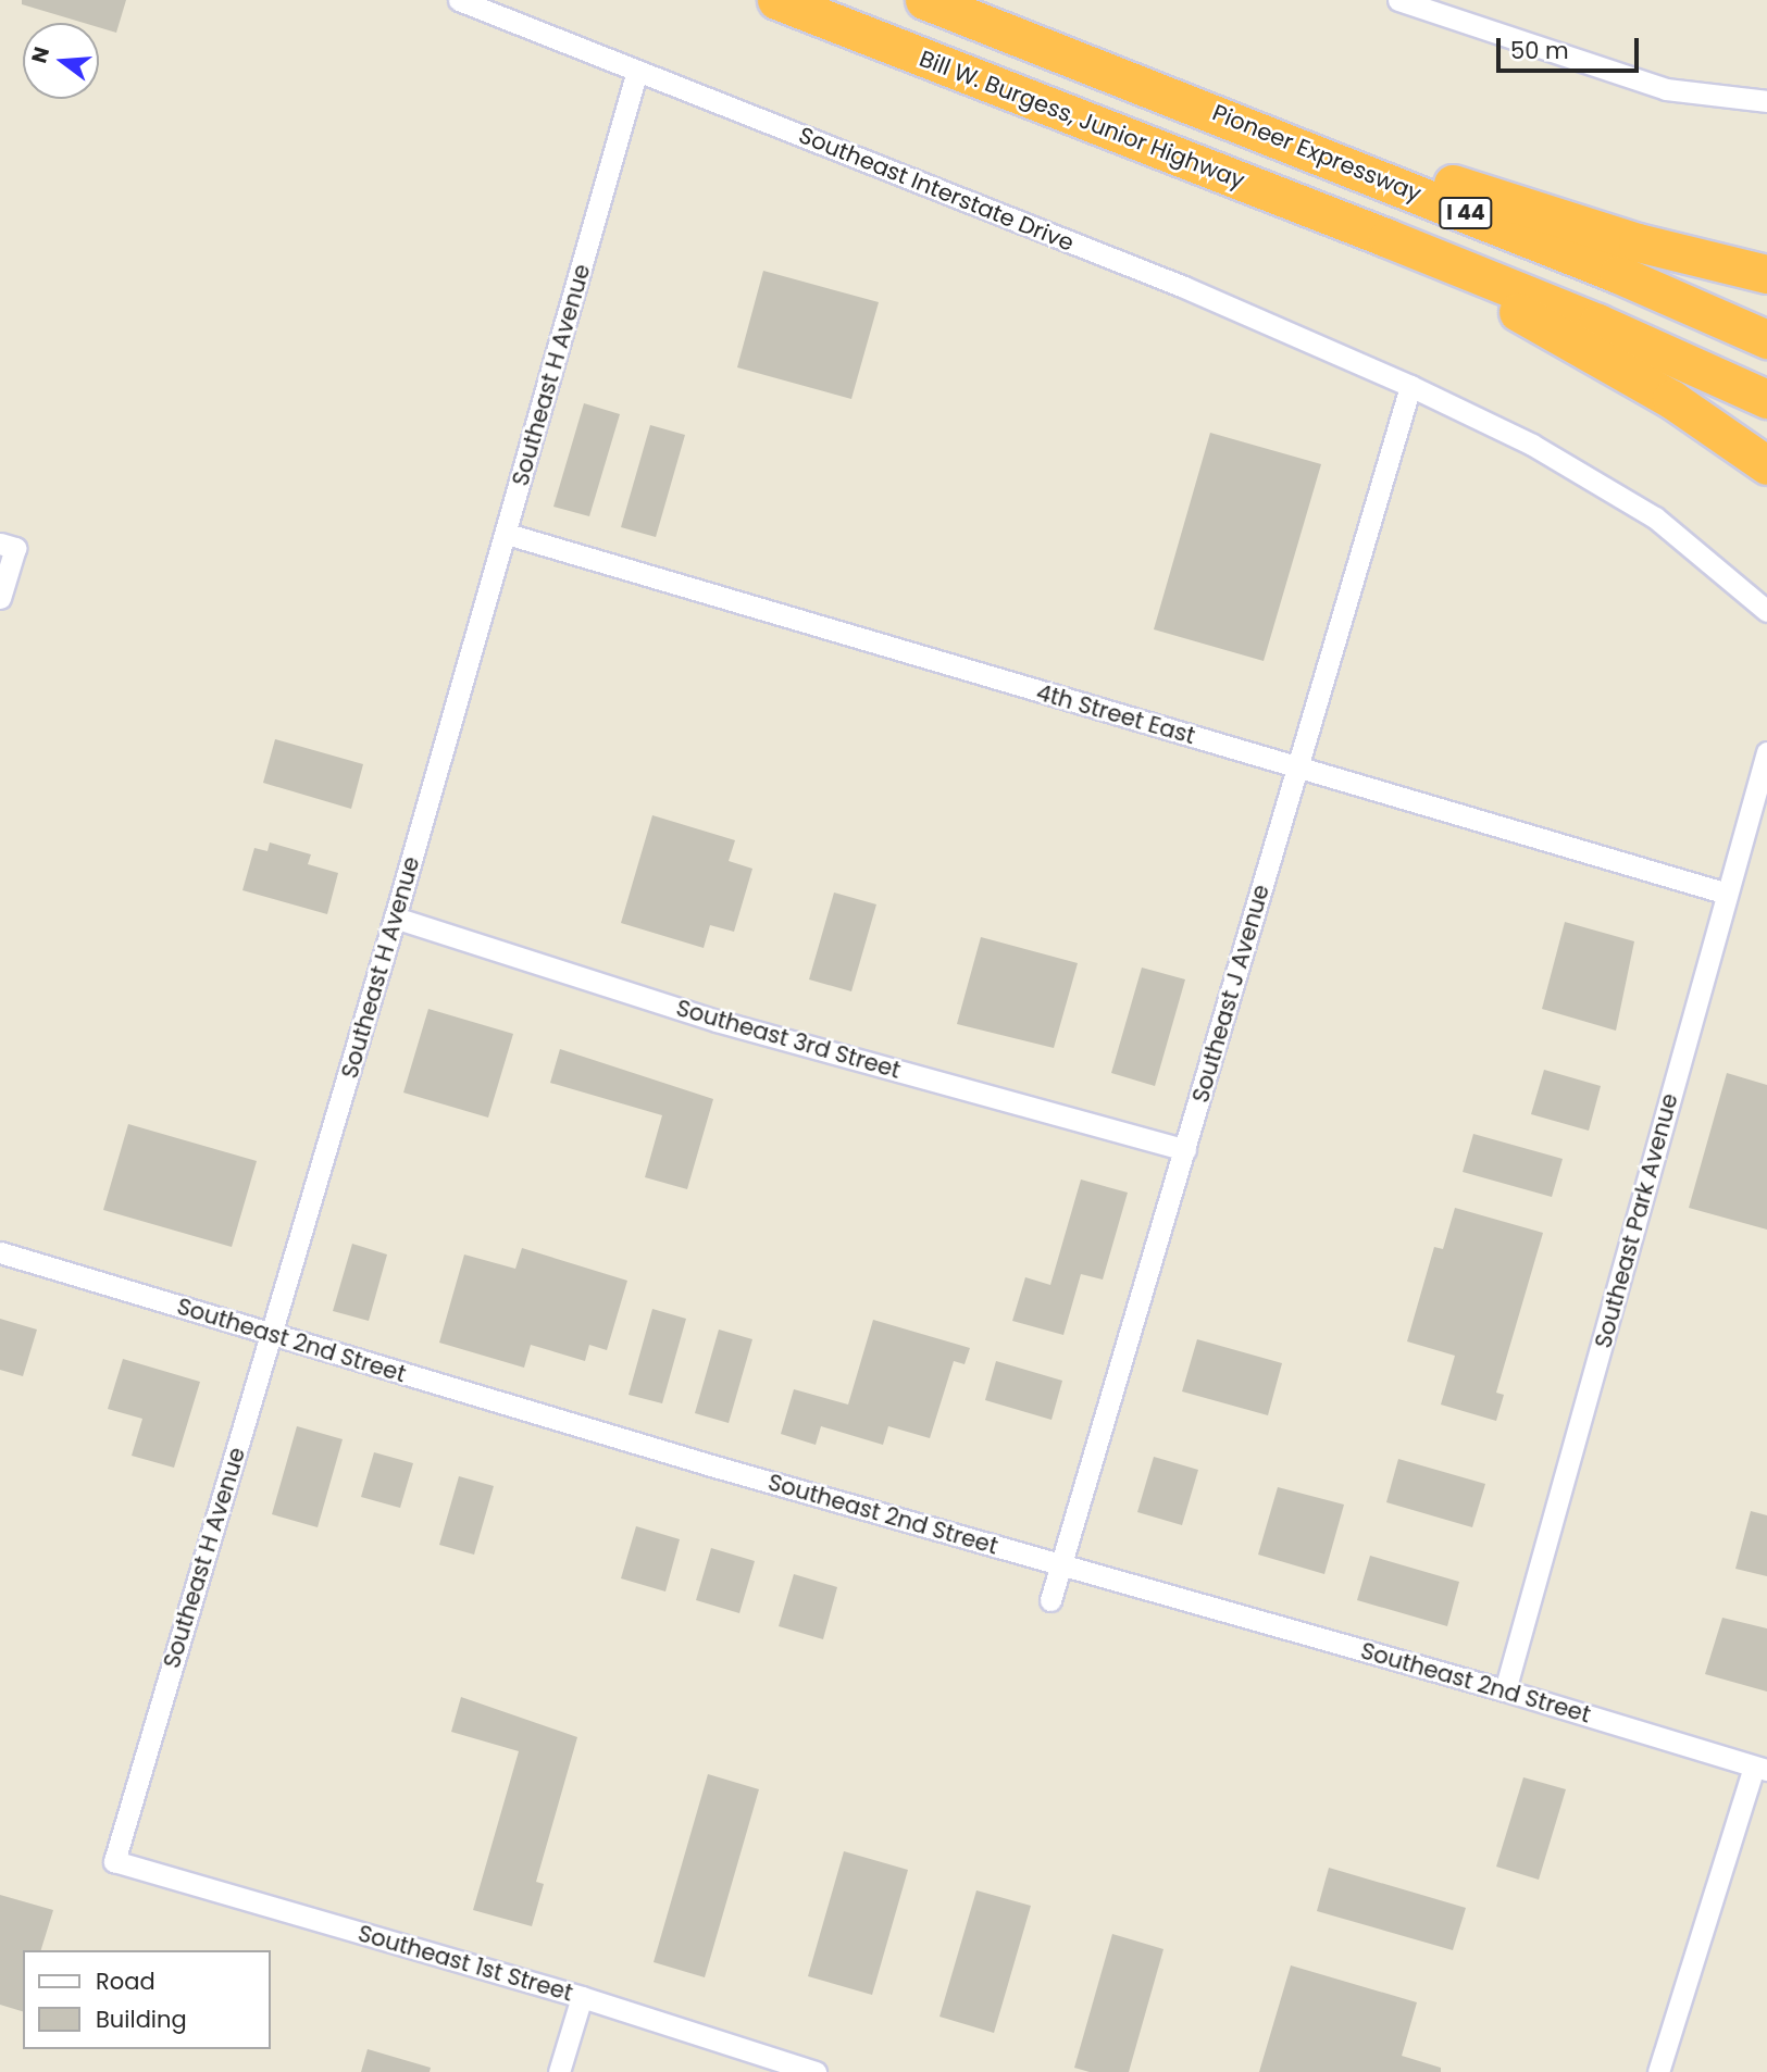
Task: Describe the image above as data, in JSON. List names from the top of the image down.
{
  "streets": {
    "highway": ["Bill W. Burgess, Junior Highway", "Pioneer Expressway", "I 44"],
    "street": [
      "Southeast Interstate Drive",
      "Southeast H Avenue",
      "4th Street East",
      "Southeast J Avenue",
      "Southeast 3rd Street",
      "Southeast Park Avenue",
      "Southeast 2nd Street",
      "Southeast 1st Street"
    ]
  },
  "crossings": [
    ["Bill W. Burgess, Junior Highway", "I 44"],
    ["Pioneer Expressway", "I 44"],
    ["Southeast Interstate Drive", "Southeast H Avenue"],
    ["Southeast Interstate Drive", "Southeast J Avenue"],
    ["Southeast H Avenue", "4th Street East"],
    ["Southeast H Avenue", "Southeast 3rd Street"],
    ["Southeast H Avenue", "Southeast 2nd Street"],
    ["Southeast H Avenue", "Southeast 1st Street"],
    ["4th Street East", "Southeast J Avenue"],
    ["4th Street East", "Southeast Park Avenue"],
    ["Southeast J Avenue", "Southeast 3rd Street"],
    ["Southeast J Avenue", "Southeast 2nd Street"],
    ["Southeast Park Avenue", "Southeast 2nd Street"]
  ],
  "legend": ["Road", "Building"],
  "scale_bar": "50 m",
  "north": "left"
}
